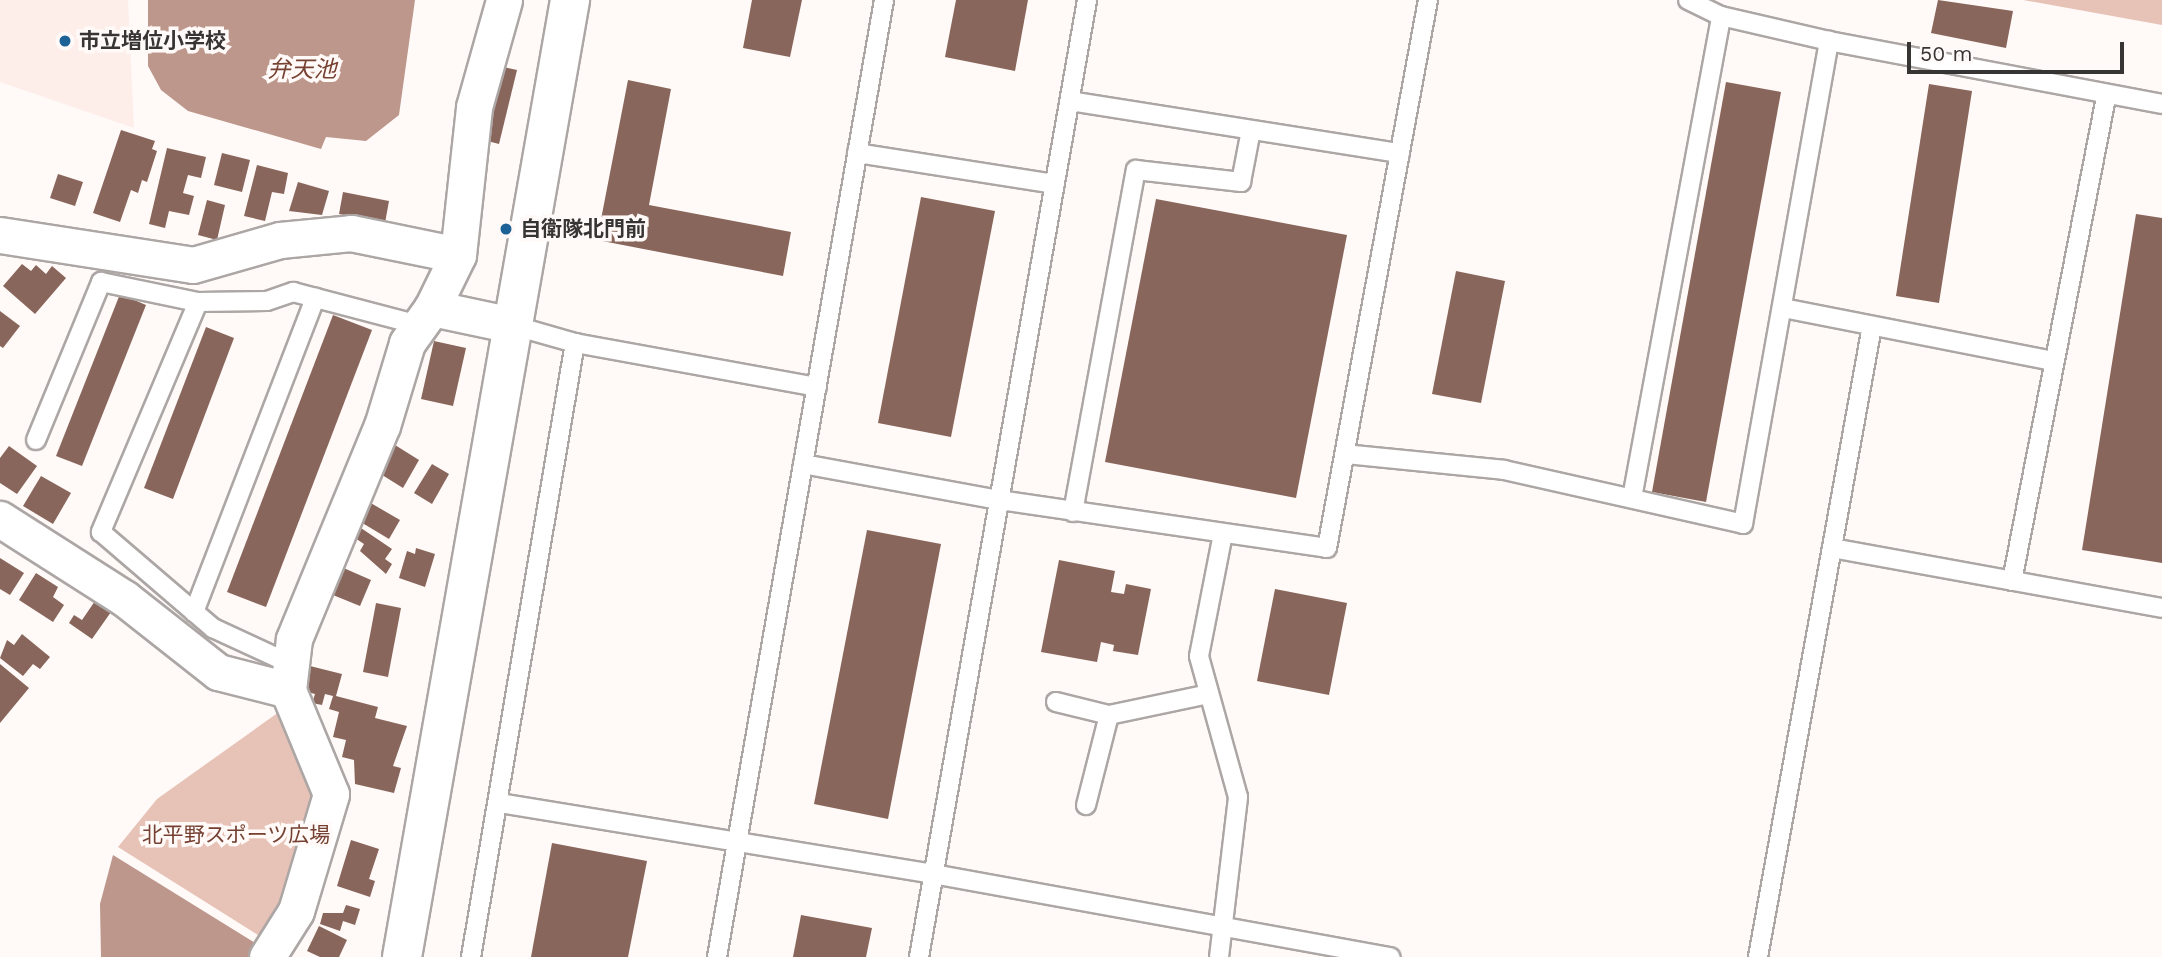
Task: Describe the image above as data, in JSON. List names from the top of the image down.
{
  "water": ["弁天池"],
  "parks": ["北平野スポーツ広場"],
  "places": ["市立増位小学校", "自衛隊北門前"],
  "scale_bar": "50 m"
}
